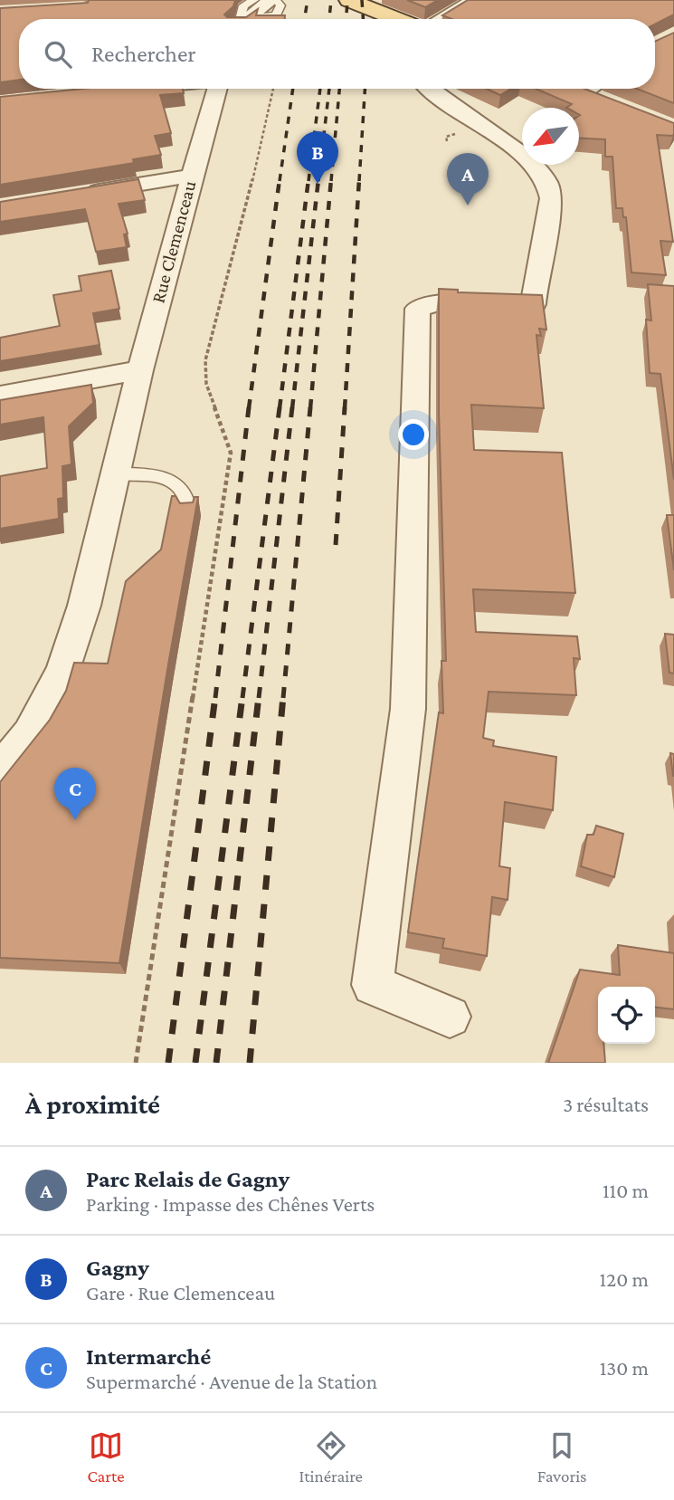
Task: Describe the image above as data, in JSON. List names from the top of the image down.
{
  "streets": {
    "street": ["Rue Clemenceau"]
  },
  "north": "bottom left",
  "page": {
    "search": "Rechercher",
    "pins": ["B", "A", "C"],
    "heading": ["À proximité", "3 résultats"],
    "list": [
      {
        "mark": "A",
        "name": "Parc Relais de Gagny",
        "note": "Parking · Impasse des Chênes Verts",
        "value": "110 m"
      },
      {
        "mark": "B",
        "name": "Gagny",
        "note": "Gare · Rue Clemenceau",
        "value": "120 m"
      },
      {
        "mark": "C",
        "name": "Intermarché",
        "note": "Supermarché · Avenue de la Station",
        "value": "130 m"
      }
    ],
    "nav": ["Carte", "Itinéraire", "Favoris"]
  }
}
